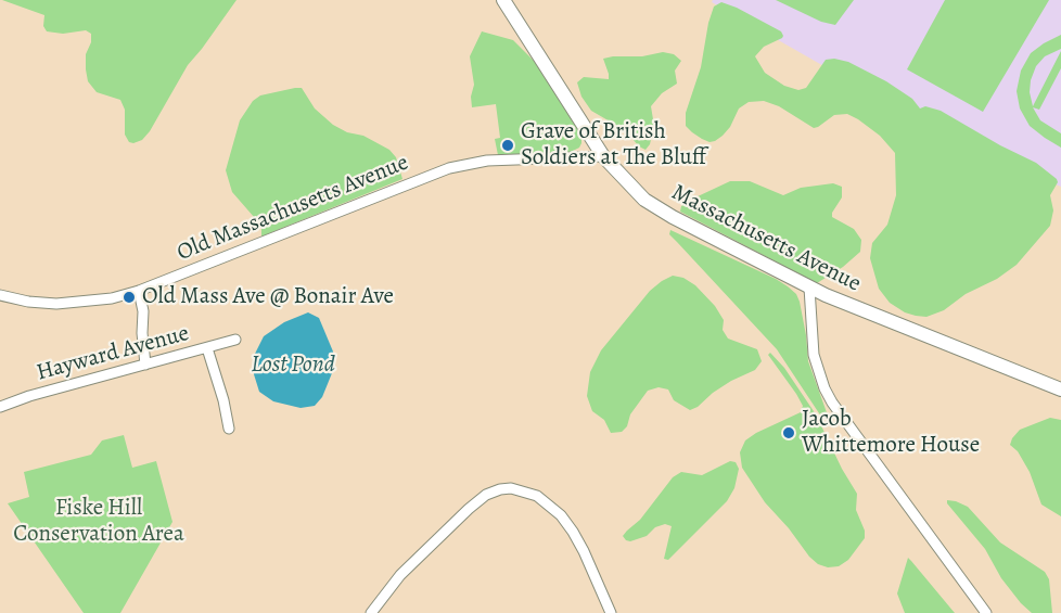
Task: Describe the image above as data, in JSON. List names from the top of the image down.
{
  "streets": {
    "main road": ["Massachusetts Avenue"],
    "street": ["Old Massachusetts Avenue", "Hayward Avenue"]
  },
  "crossings": [
    ["Old Massachusetts Avenue", "Massachusetts Avenue"]
  ],
  "water": ["Lost Pond"],
  "parks": ["Fiske Hill Conservation Area"],
  "places": ["Grave of British Soldiers at The Bluff", "Old Mass Ave @ Bonair Ave", "Jacob Whittemore House"]
}
